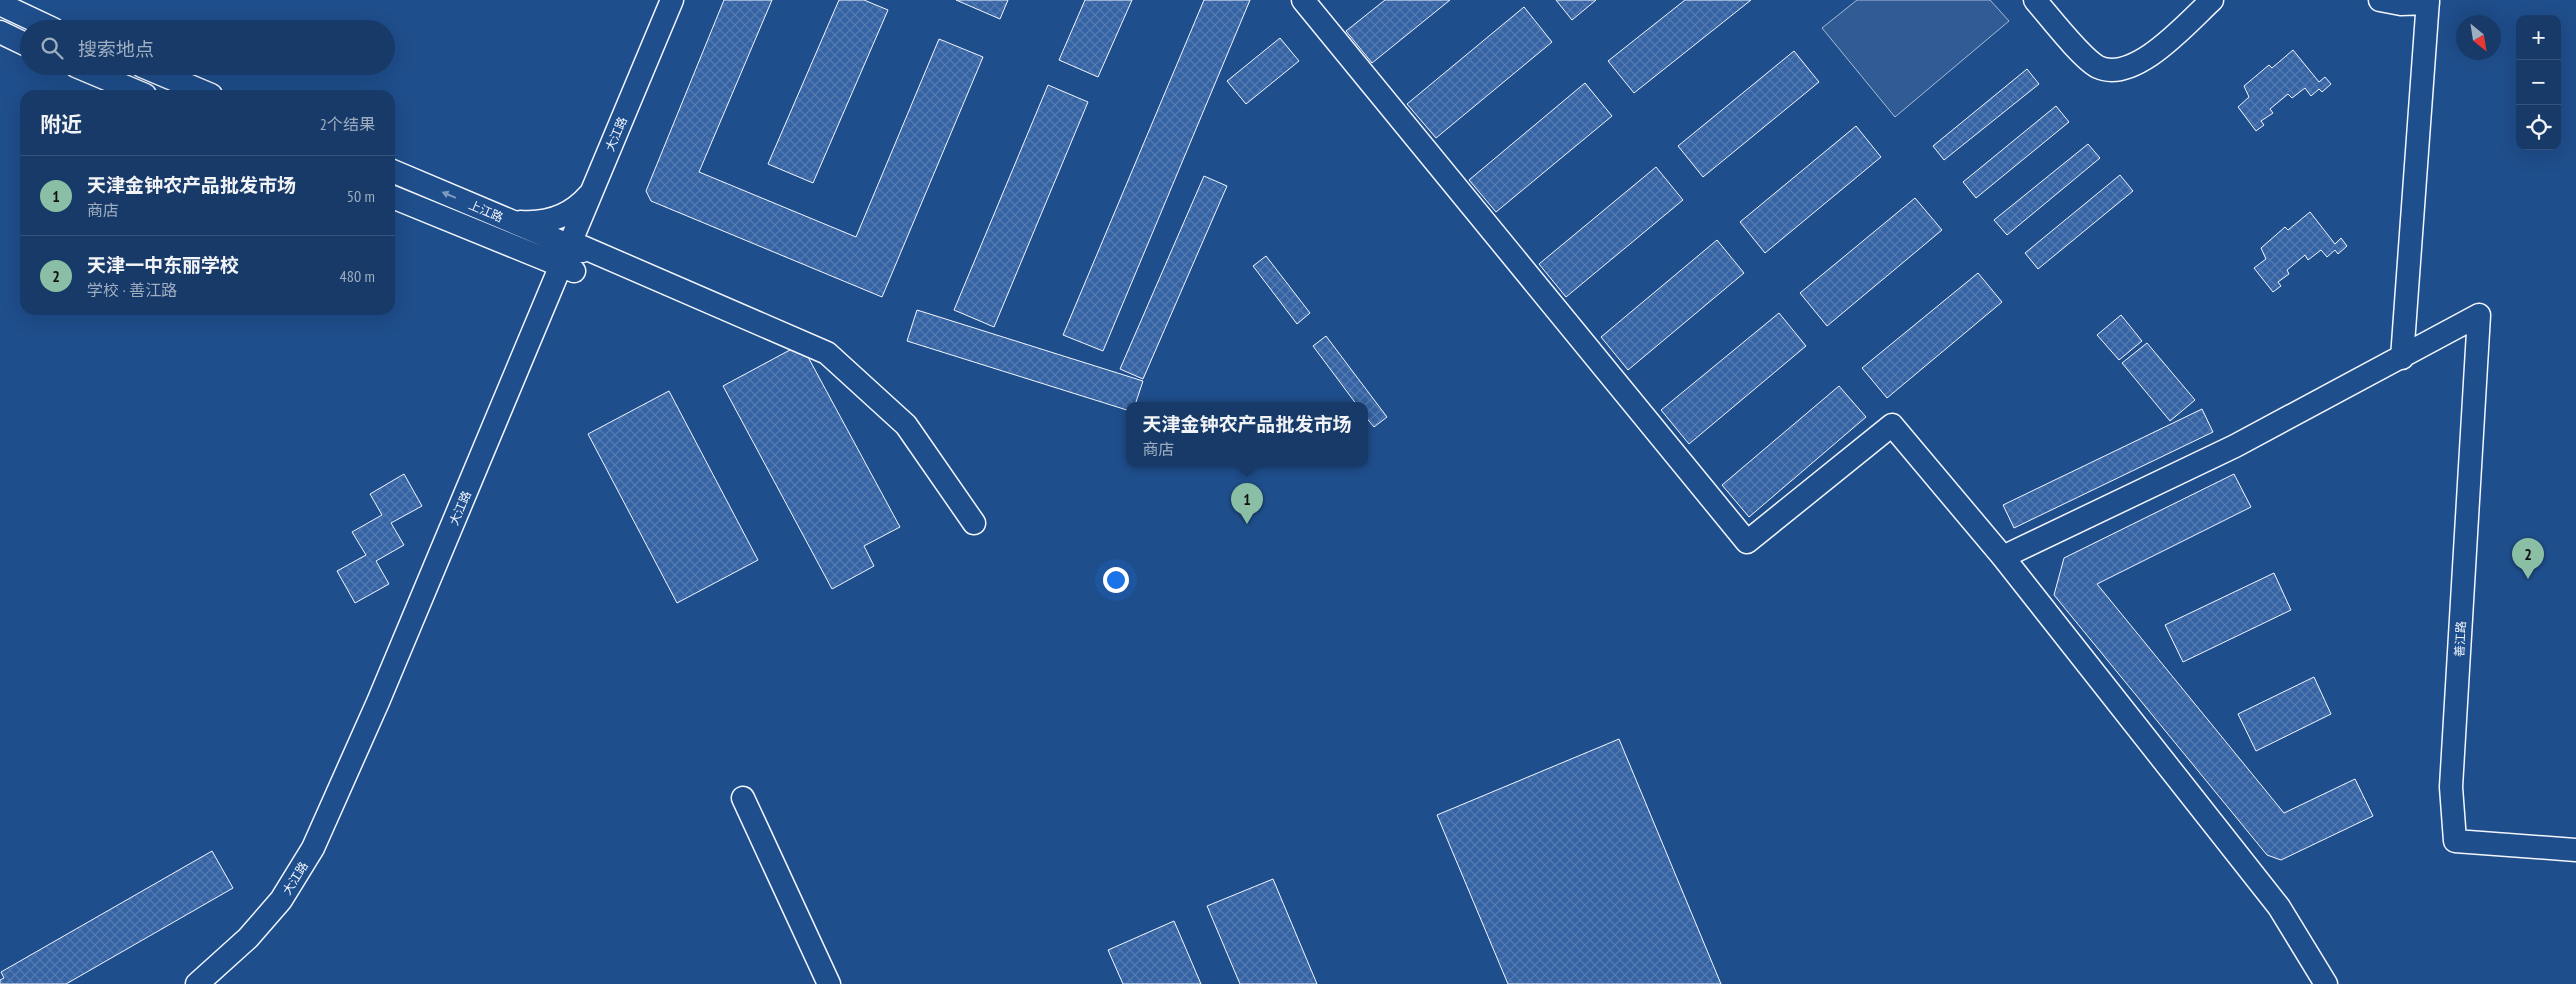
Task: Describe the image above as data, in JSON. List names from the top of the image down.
{
  "streets": {
    "street": ["大江路", "上江路", "善江路"]
  },
  "crossings": [
    ["大江路", "上江路"]
  ],
  "north": "bottom right",
  "page": {
    "map_buttons": ["+", "−"],
    "search": "搜索地点",
    "heading": ["附近", "2个结果"],
    "list": [
      {
        "mark": "1",
        "name": "天津金钟农产品批发市场",
        "note": "商店",
        "value": "50 m"
      },
      {
        "mark": "2",
        "name": "天津一中东丽学校",
        "note": "学校 · 善江路",
        "value": "480 m"
      }
    ],
    "popup": ["天津金钟农产品批发市场", "商店"],
    "pins": ["1", "2"]
  }
}
